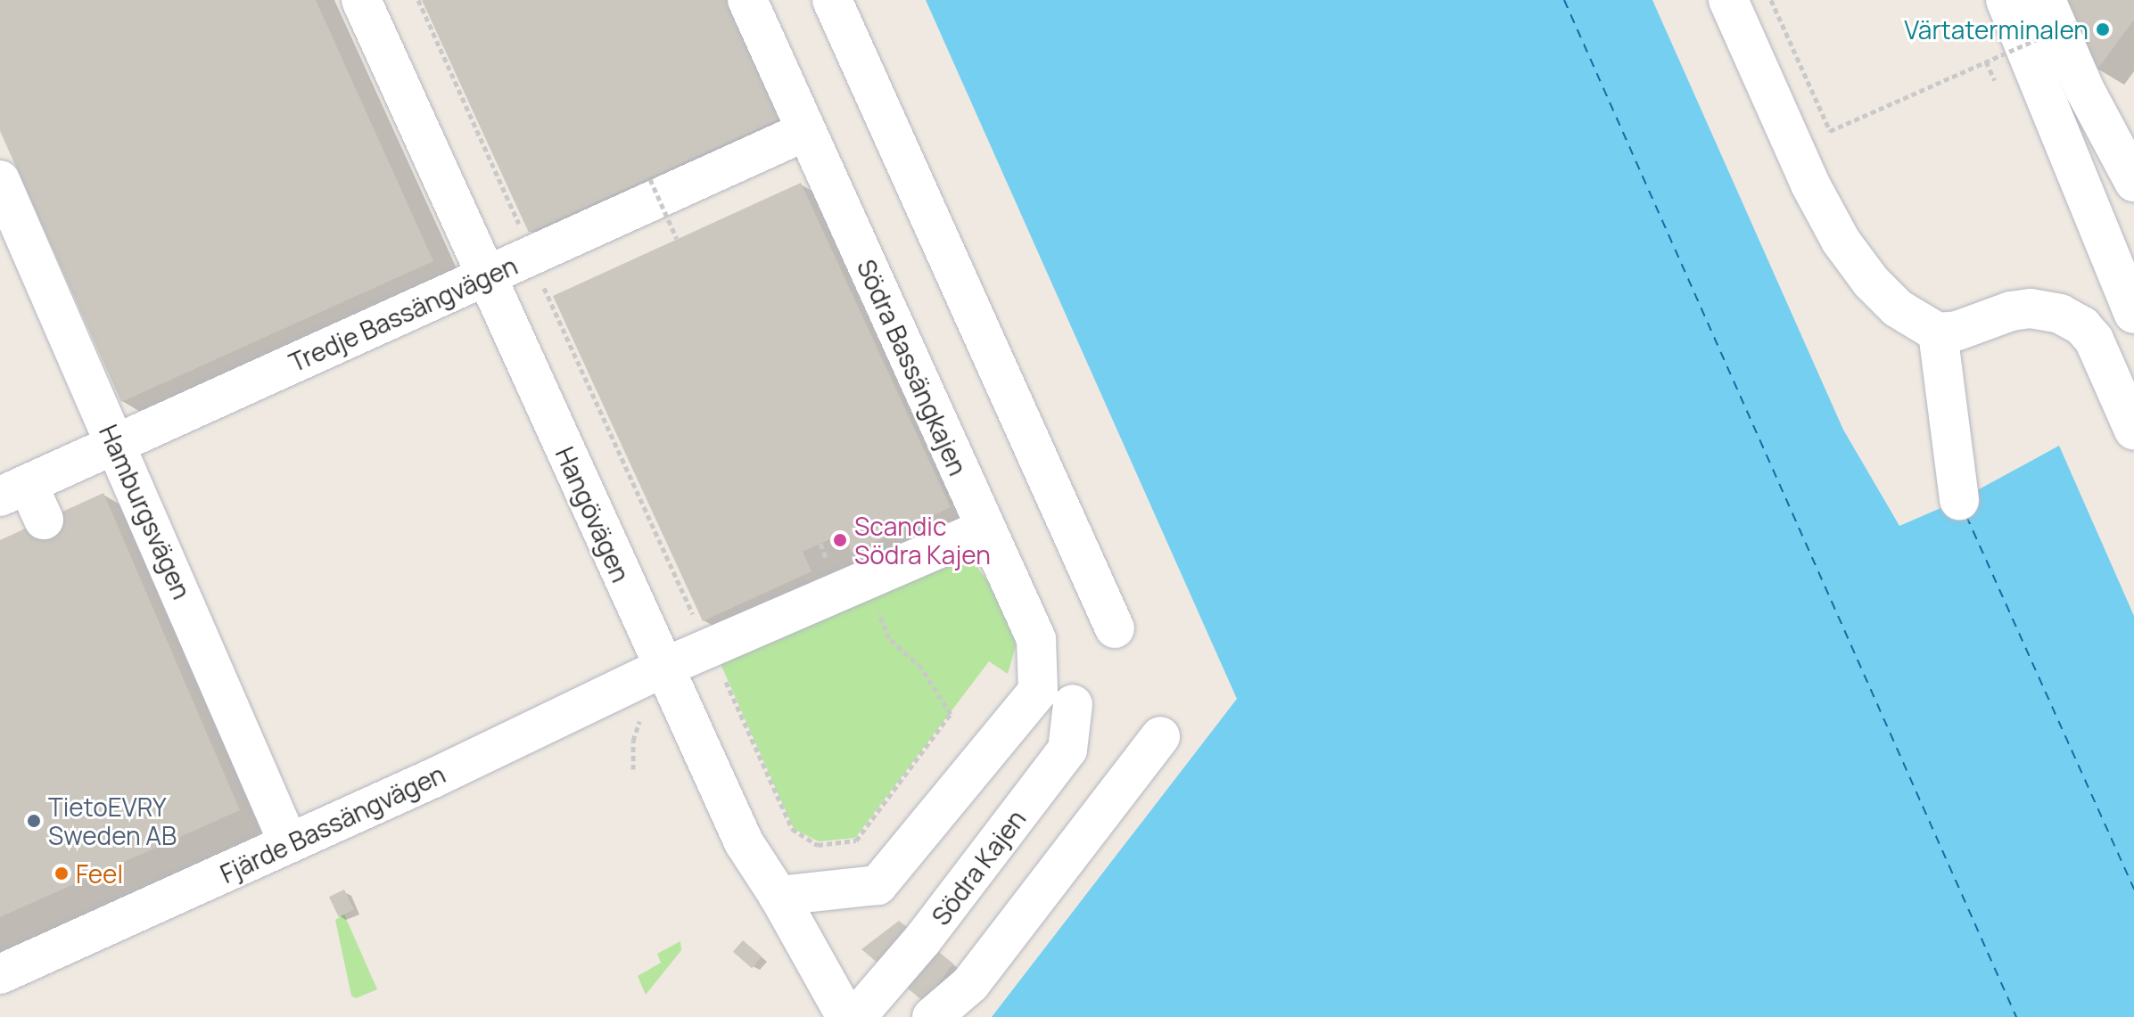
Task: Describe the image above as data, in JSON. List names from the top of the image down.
{
  "streets": {
    "street": [
      "Tredje Bassängvägen",
      "Södra Bassängkajen",
      "Hamburgsvägen",
      "Hangövägen",
      "Fjärde Bassängvägen",
      "Södra Kajen"
    ]
  },
  "crossings": [
    ["Tredje Bassängvägen", "Södra Bassängkajen"],
    ["Tredje Bassängvägen", "Hamburgsvägen"],
    ["Tredje Bassängvägen", "Hangövägen"],
    ["Södra Bassängkajen", "Hangövägen"],
    ["Hamburgsvägen", "Fjärde Bassängvägen"],
    ["Hangövägen", "Fjärde Bassängvägen"]
  ],
  "places": [
    "Värtaterminalen",
    "Scandic Södra Kajen",
    "TietoEVRY Sweden AB",
    "Feel"
  ]
}
